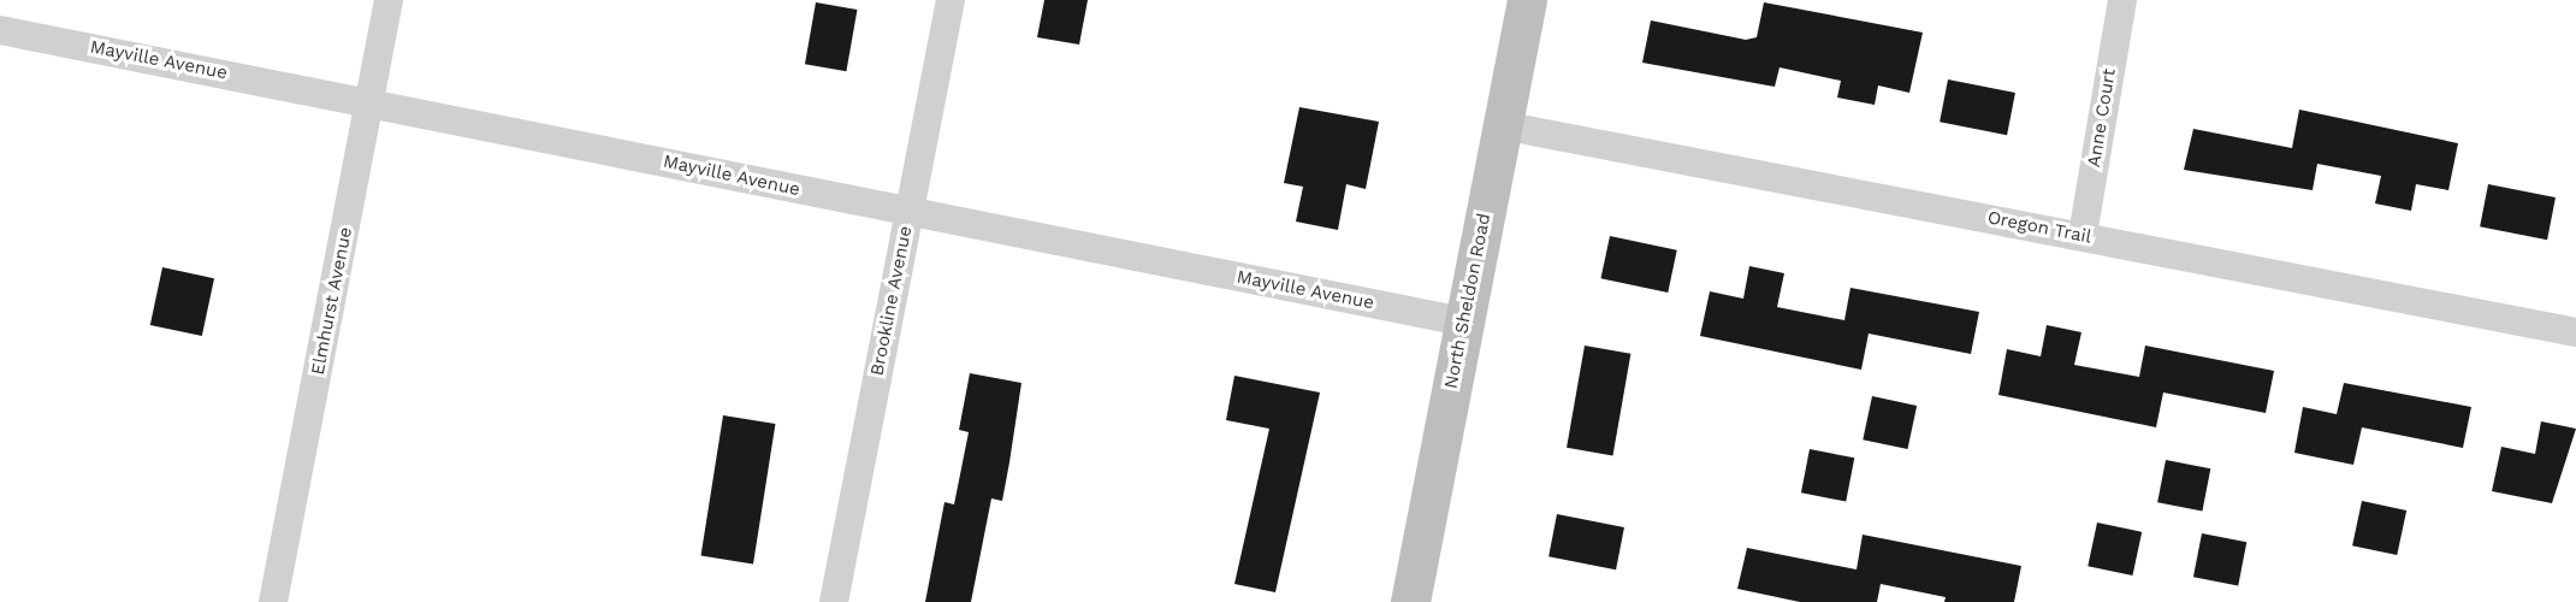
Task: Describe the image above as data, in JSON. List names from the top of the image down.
{
  "streets": {
    "main road": ["North Sheldon Road"],
    "street": [
      "Mayville Avenue",
      "Anne Court",
      "Oregon Trail",
      "Elmhurst Avenue",
      "Brookline Avenue"
    ]
  },
  "crossings": [
    ["Mayville Avenue", "Elmhurst Avenue"],
    ["Mayville Avenue", "Brookline Avenue"],
    ["Mayville Avenue", "North Sheldon Road"],
    ["Anne Court", "Oregon Trail"],
    ["Oregon Trail", "North Sheldon Road"]
  ]
}
